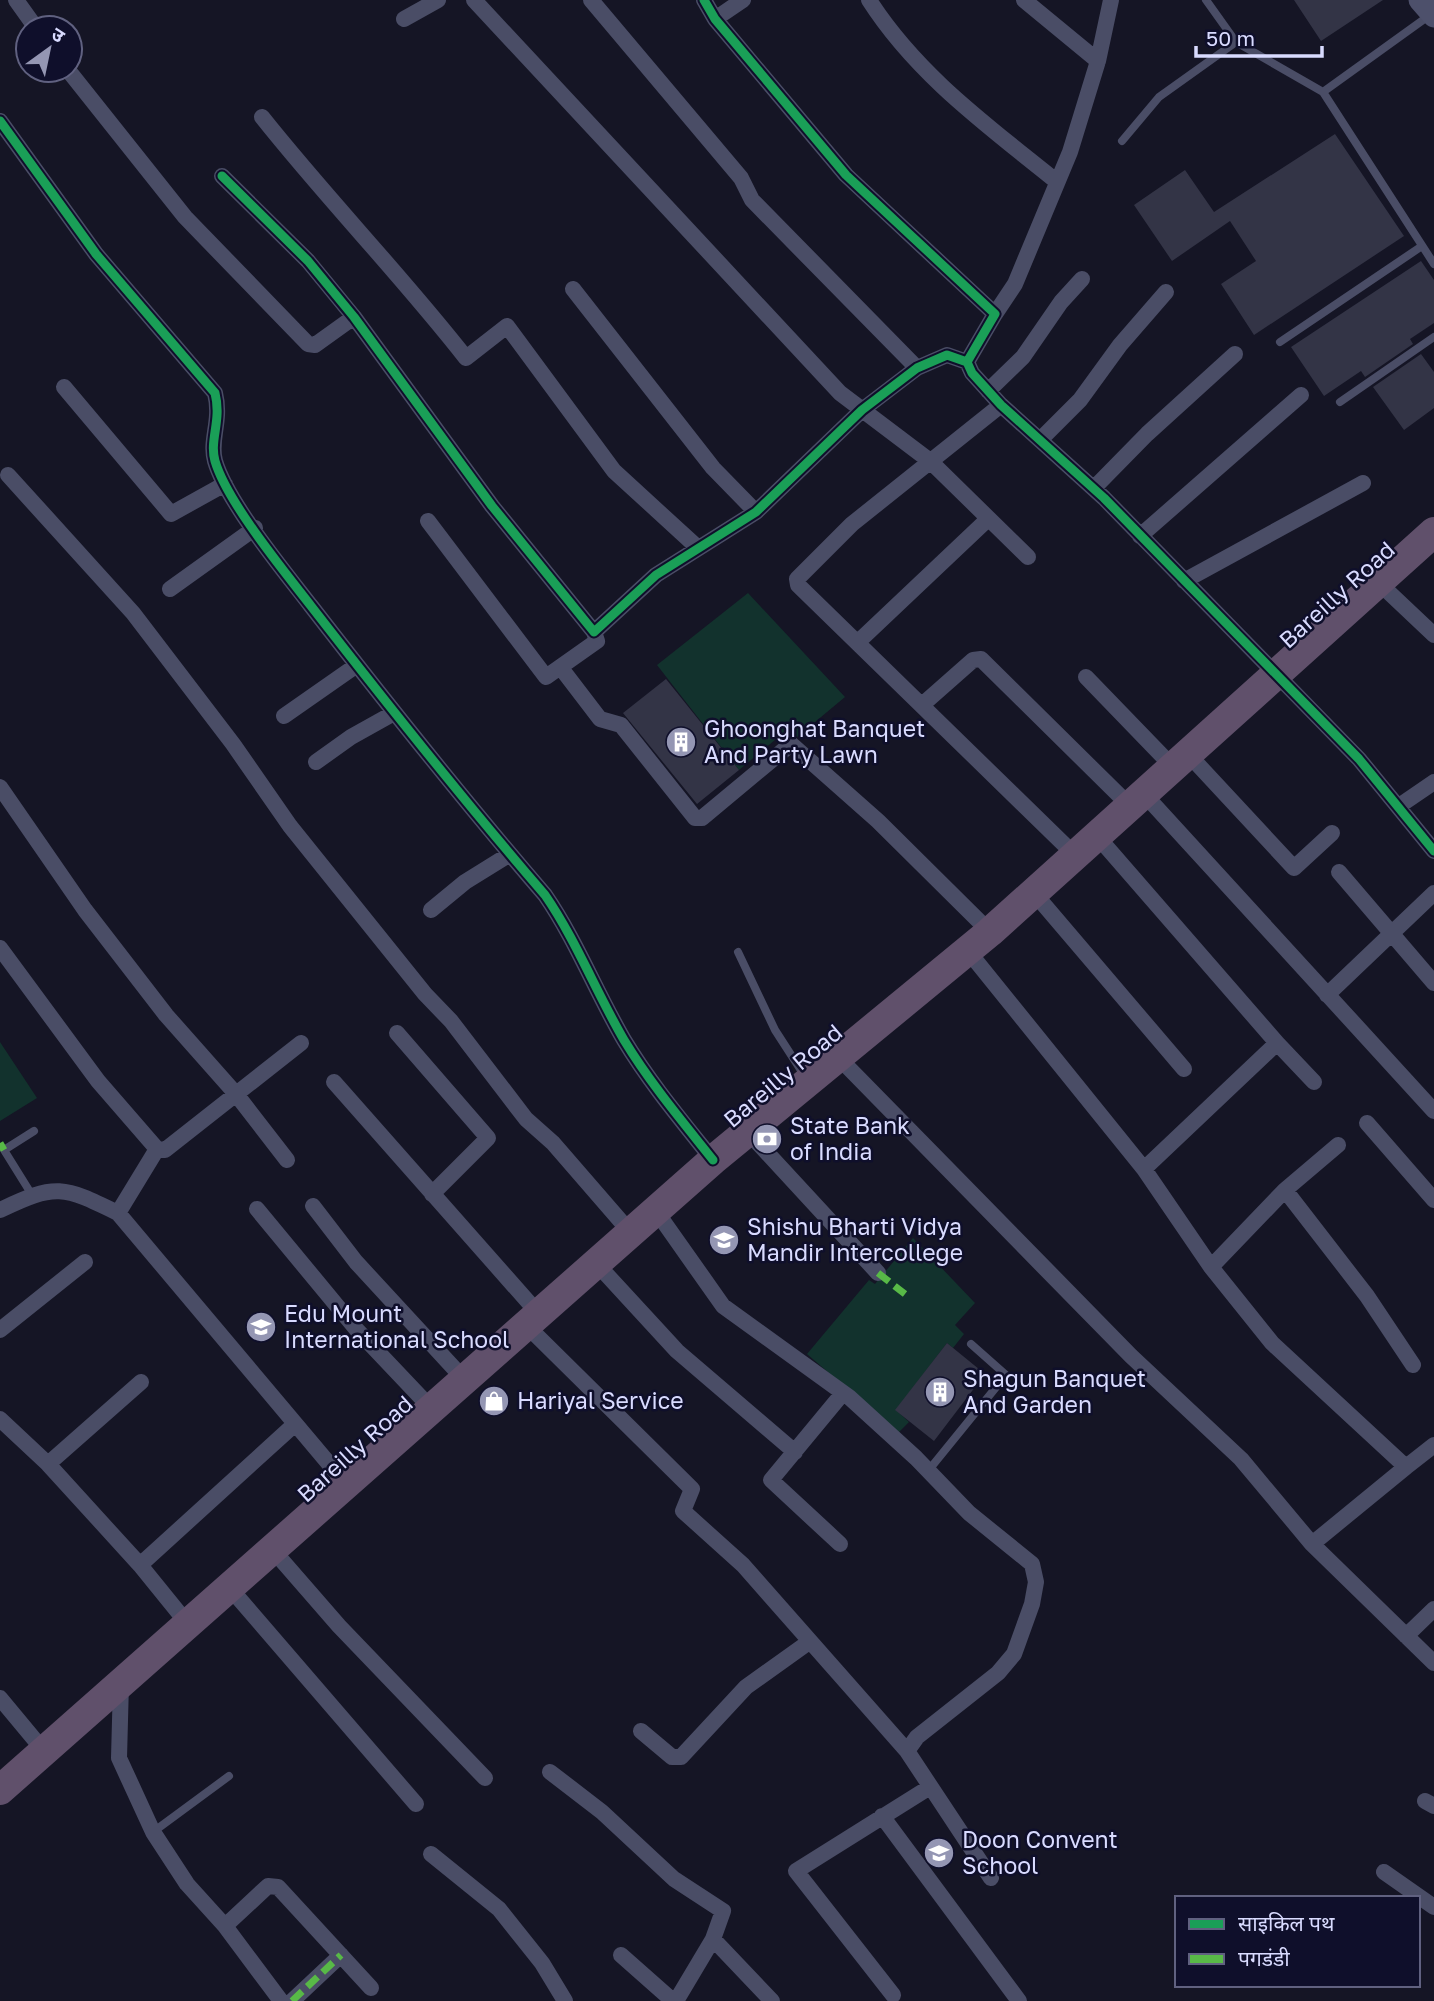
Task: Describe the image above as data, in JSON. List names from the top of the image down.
{
  "streets": {
    "highway": ["Bareilly Road"]
  },
  "places": {
    "building": ["Ghoonghat Banquet And Party Lawn", "Shagun Banquet And Garden"],
    "bank": ["State Bank of India"],
    "school or university": ["Shishu Bharti Vidya Mandir Intercollege", "Edu Mount International School", "Doon Convent School"],
    "shop": ["Hariyal Service"]
  },
  "legend": ["साइकिल पथ", "पगडंडी"],
  "scale_bar": "50 m",
  "north": "top right"
}
